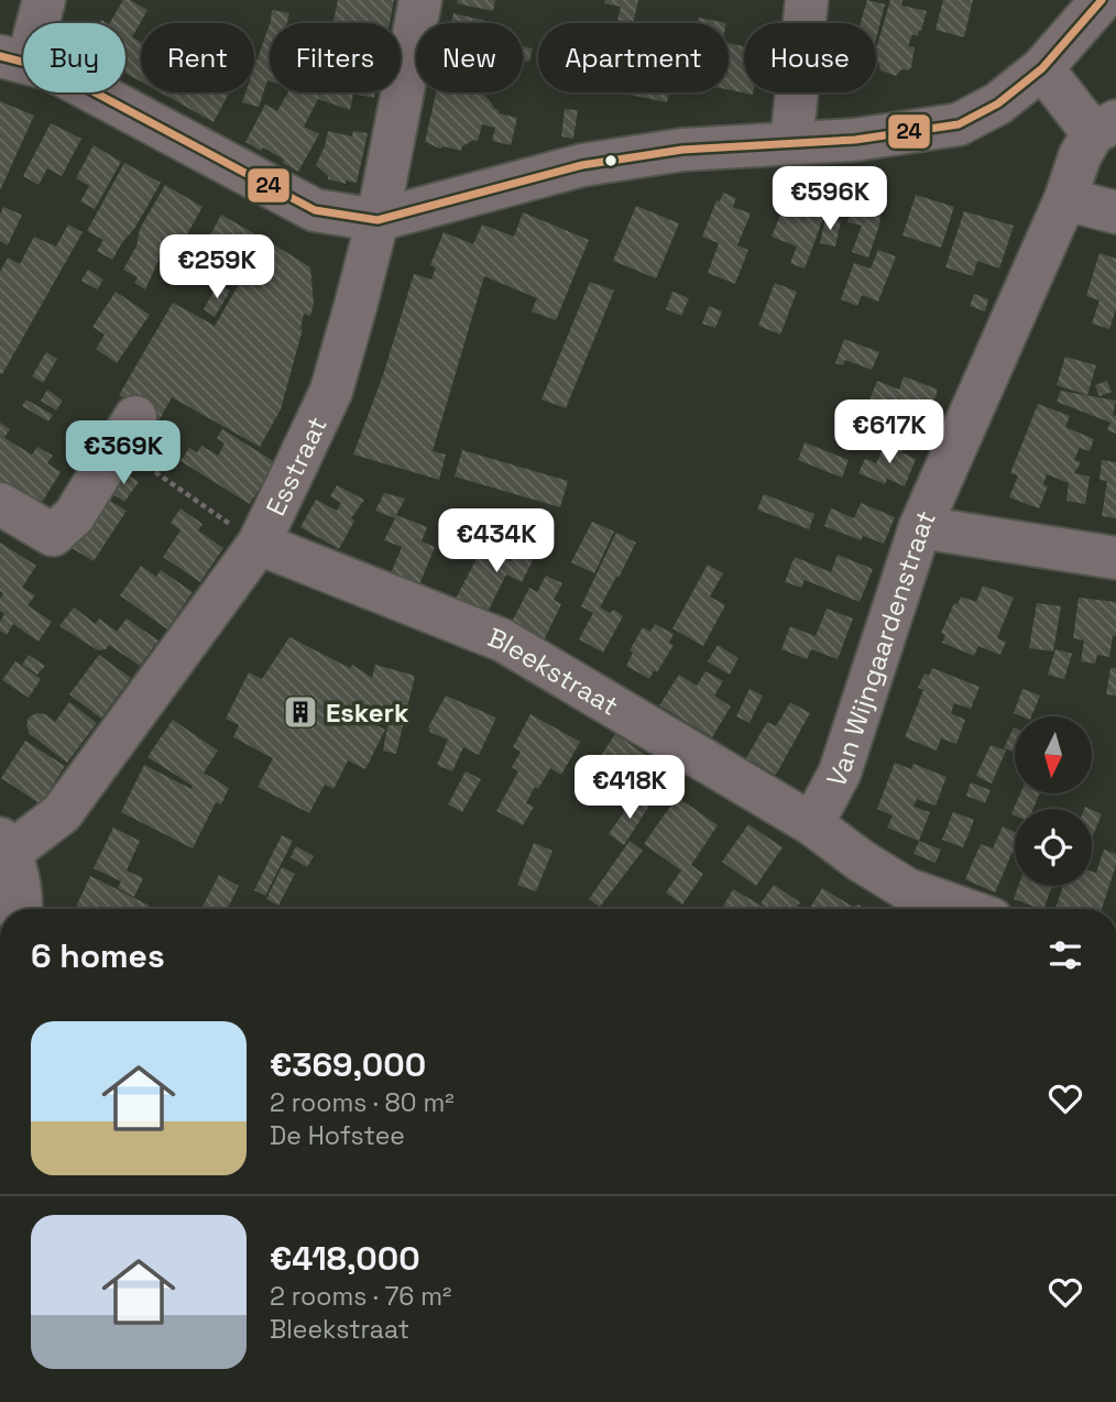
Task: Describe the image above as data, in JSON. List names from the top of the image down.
{
  "streets": {
    "street": ["Esstraat", "Van Wijngaardenstraat", "Bleekstraat"]
  },
  "crossings": [
    ["Esstraat", "Bleekstraat"],
    ["Van Wijngaardenstraat", "Bleekstraat"]
  ],
  "places": {
    "building": ["Eskerk"]
  },
  "lines": ["transit line 24"],
  "north": "bottom",
  "page": {
    "chip": [
      "Buy",
      "Rent",
      "Filters",
      "New",
      "Apartment",
      "House"
    ],
    "price": [
      "€596K",
      "€259K",
      "€617K",
      "€369K",
      "€434K",
      "€418K"
    ],
    "heading": "6 homes",
    "list": [
      {
        "name": "€369,000",
        "note": "2 rooms · 80 m² · De Hofstee"
      },
      {
        "name": "€418,000",
        "note": "2 rooms · 76 m² · Bleekstraat"
      }
    ]
  }
}
